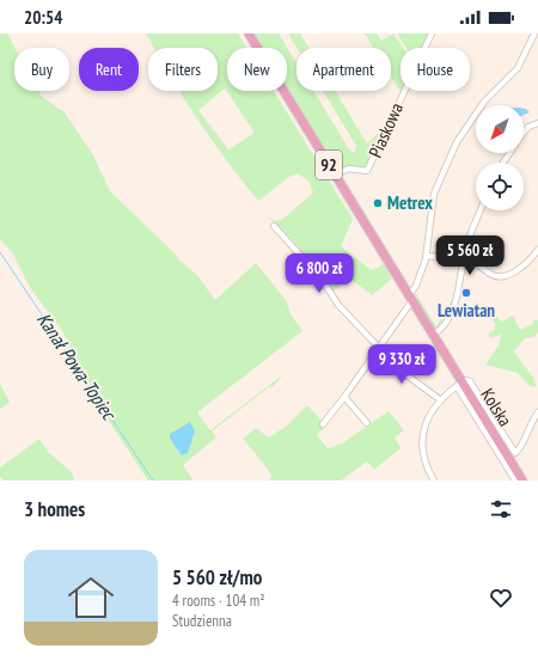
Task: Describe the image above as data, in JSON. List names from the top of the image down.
{
  "streets": {
    "main road": ["92", "Kolska"],
    "street": ["Piaskowa"]
  },
  "crossings": [
    ["Piaskowa", "Kolska"]
  ],
  "water": ["Kanał Powa-Topiec"],
  "places": ["Metrex", "Lewiatan"],
  "north": "bottom left",
  "page": {
    "status": "20:54",
    "chip": [
      "Buy",
      "Rent",
      "Filters",
      "New",
      "Apartment",
      "House"
    ],
    "price": ["5 560 zł", "6 800 zł", "9 330 zł"],
    "heading": "3 homes",
    "list": [
      {
        "name": "5 560 zł/mo",
        "note": "4 rooms · 104 m² · Studzienna"
      }
    ]
  }
}
